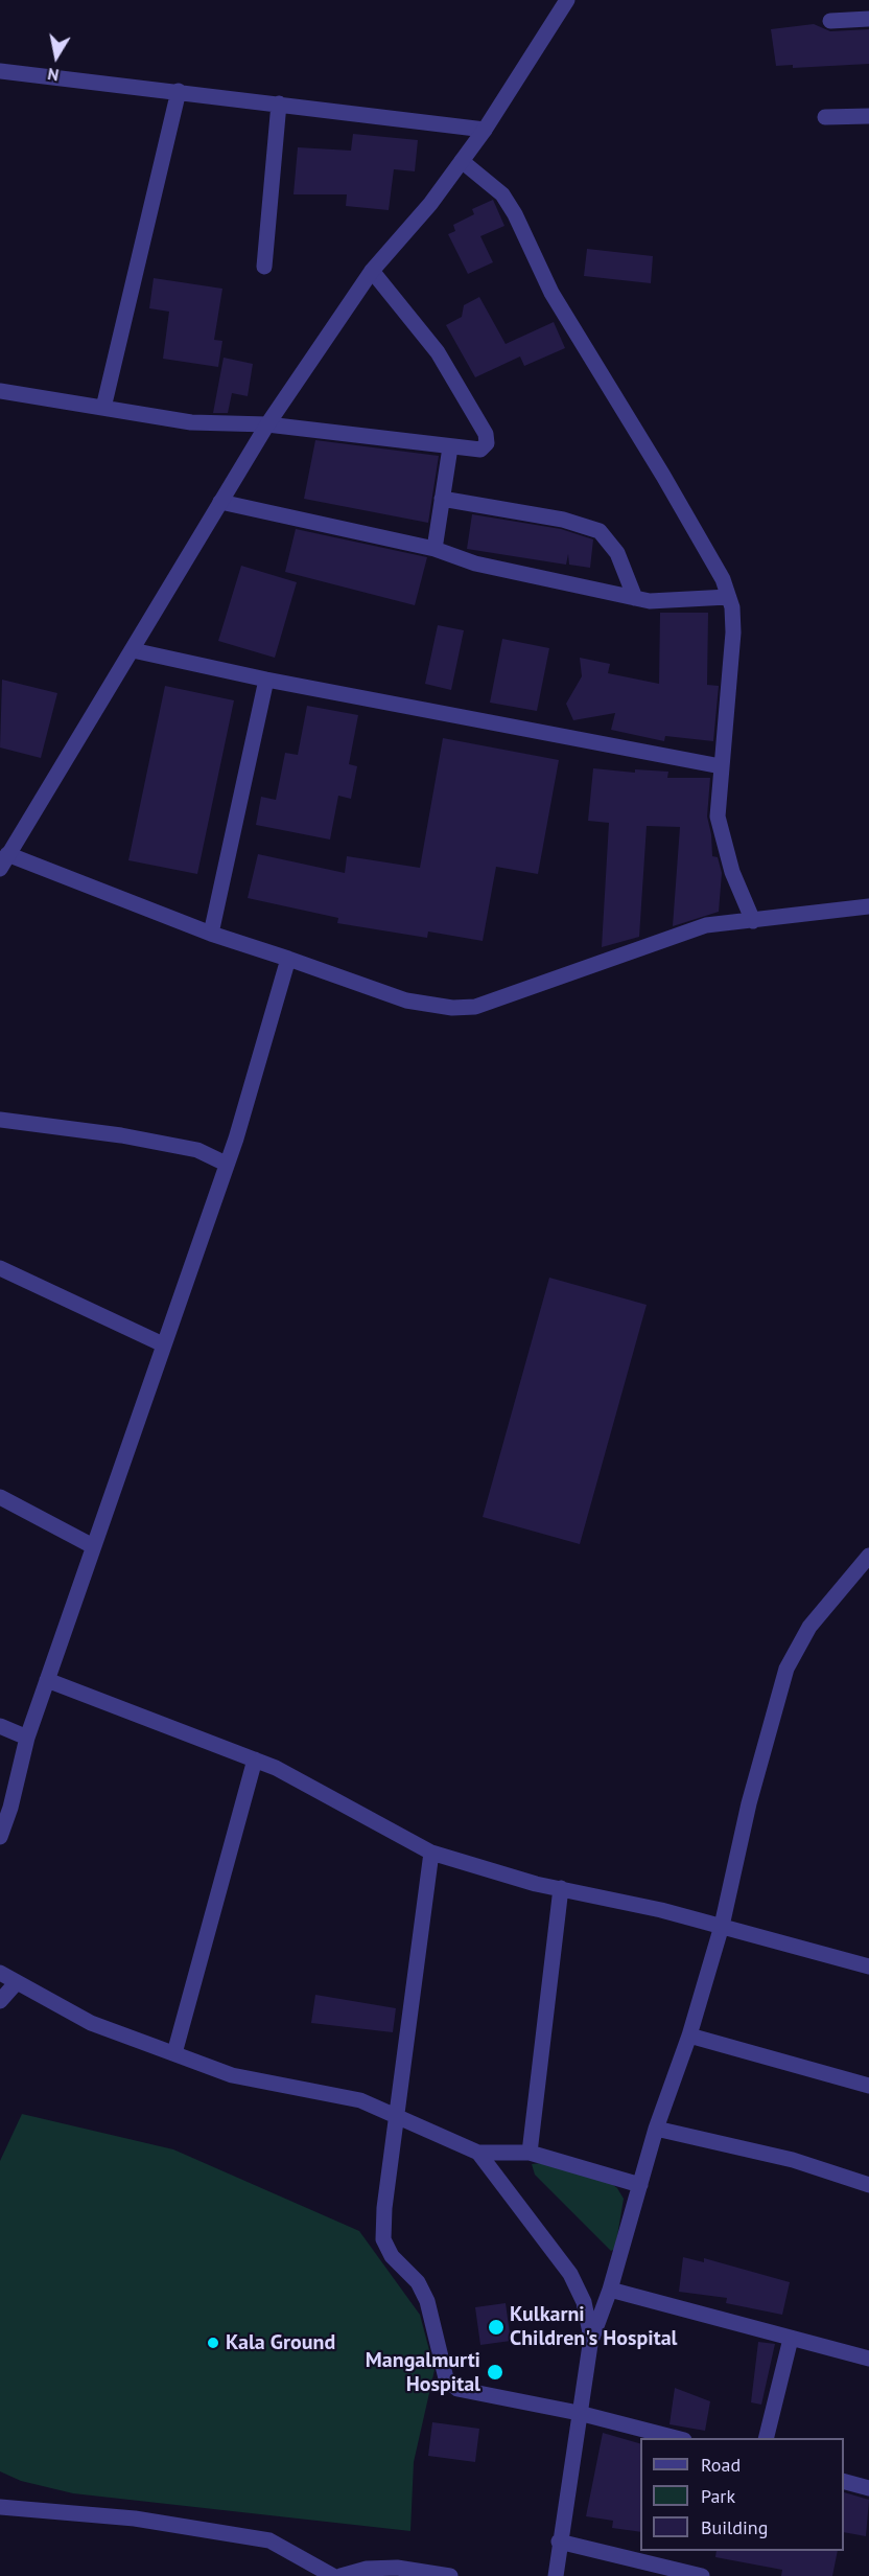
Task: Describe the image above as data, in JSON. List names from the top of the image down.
{
  "places": ["Kulkarni Children's Hospital", "Kala Ground", "Mangalmurti Hospital"],
  "legend": ["Road", "Park", "Building"],
  "north": "bottom"
}
